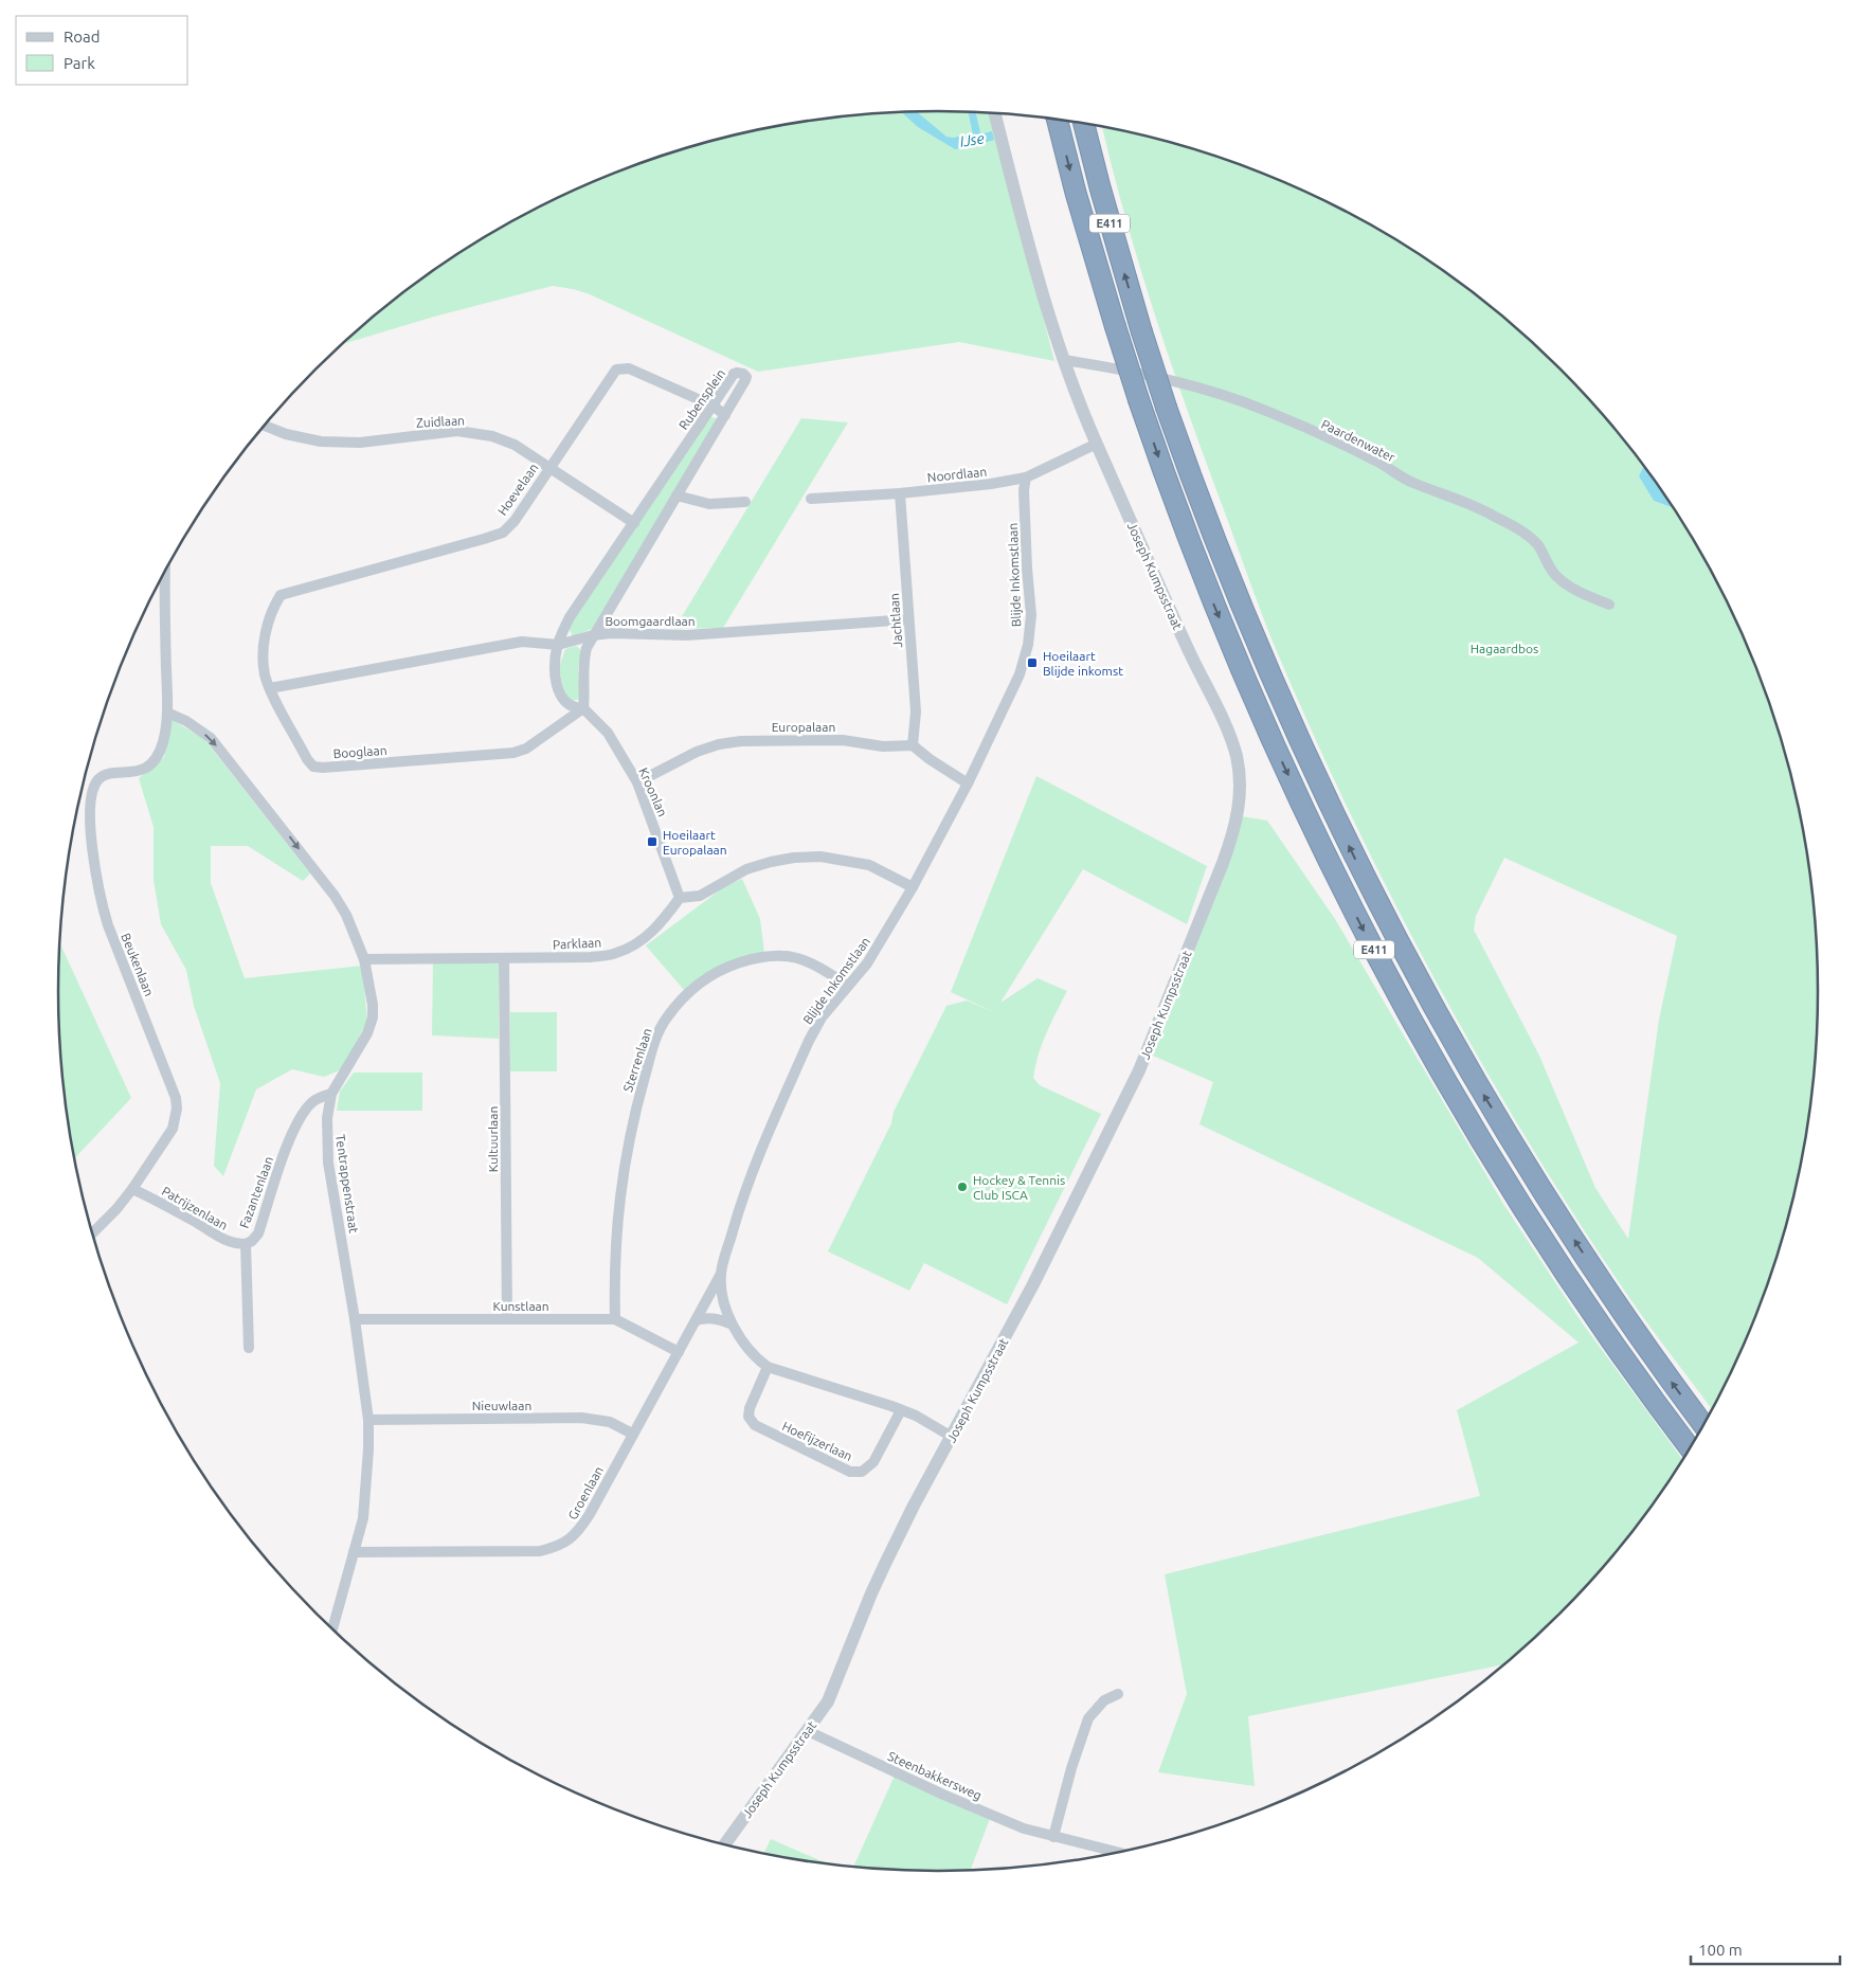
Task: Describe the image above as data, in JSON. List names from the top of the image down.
{
  "streets": {
    "highway": ["E411"],
    "street": [
      "Rubensplein",
      "Zuidlaan",
      "Paardenwater",
      "Noordlaan",
      "Hoevelaan",
      "Blijde Inkomstlaan",
      "Joseph Kumpsstraat",
      "Boomgaardlaan",
      "Jachtlaan",
      "Europalaan",
      "Booglaan",
      "Kroonlan",
      "Parklaan",
      "Beukenlaan",
      "Sterrenlaan",
      "Kultuurlaan",
      "Tentrappenstraat",
      "Fazantenlaan",
      "Patrijzenlaan",
      "Kunstlaan",
      "Nieuwlaan",
      "Hoefijzerlaan",
      "Groenlaan",
      "Steenbakkersweg"
    ]
  },
  "crossings": [
    ["Rubensplein", "Zuidlaan"],
    ["Rubensplein", "Hoevelaan"],
    ["Rubensplein", "Boomgaardlaan"],
    ["Rubensplein", "Booglaan"],
    ["Rubensplein", "Kroonlan"],
    ["Zuidlaan", "Hoevelaan"],
    ["Paardenwater", "Joseph Kumpsstraat"],
    ["Noordlaan", "Blijde Inkomstlaan"],
    ["Noordlaan", "Joseph Kumpsstraat"],
    ["Noordlaan", "Jachtlaan"],
    ["Hoevelaan", "Booglaan"],
    ["Blijde Inkomstlaan", "Joseph Kumpsstraat"],
    ["Blijde Inkomstlaan", "Sterrenlaan"],
    ["Blijde Inkomstlaan", "Hoefijzerlaan"],
    ["Blijde Inkomstlaan", "Groenlaan"],
    ["Joseph Kumpsstraat", "Steenbakkersweg"],
    ["Boomgaardlaan", "Jachtlaan"],
    ["Boomgaardlaan", "Booglaan"],
    ["Jachtlaan", "Europalaan"],
    ["Europalaan", "Kroonlan"],
    ["Booglaan", "Kroonlan"],
    ["Kroonlan", "Parklaan"],
    ["Parklaan", "Kultuurlaan"],
    ["Parklaan", "Tentrappenstraat"],
    ["Beukenlaan", "Tentrappenstraat"],
    ["Beukenlaan", "Patrijzenlaan"],
    ["Sterrenlaan", "Kunstlaan"],
    ["Kultuurlaan", "Kunstlaan"],
    ["Tentrappenstraat", "Fazantenlaan"],
    ["Tentrappenstraat", "Kunstlaan"],
    ["Tentrappenstraat", "Nieuwlaan"],
    ["Tentrappenstraat", "Groenlaan"],
    ["Fazantenlaan", "Patrijzenlaan"],
    ["Kunstlaan", "Groenlaan"],
    ["Nieuwlaan", "Groenlaan"]
  ],
  "water": ["IJse"],
  "parks": ["Hagaardbos"],
  "places": {
    "transit": ["Hoeilaart Blijde inkomst", "Hoeilaart Europalaan"],
    "other": ["Hockey & Tennis Club ISCA"]
  },
  "legend": ["Road", "Park"],
  "scale_bar": "100 m"
}
